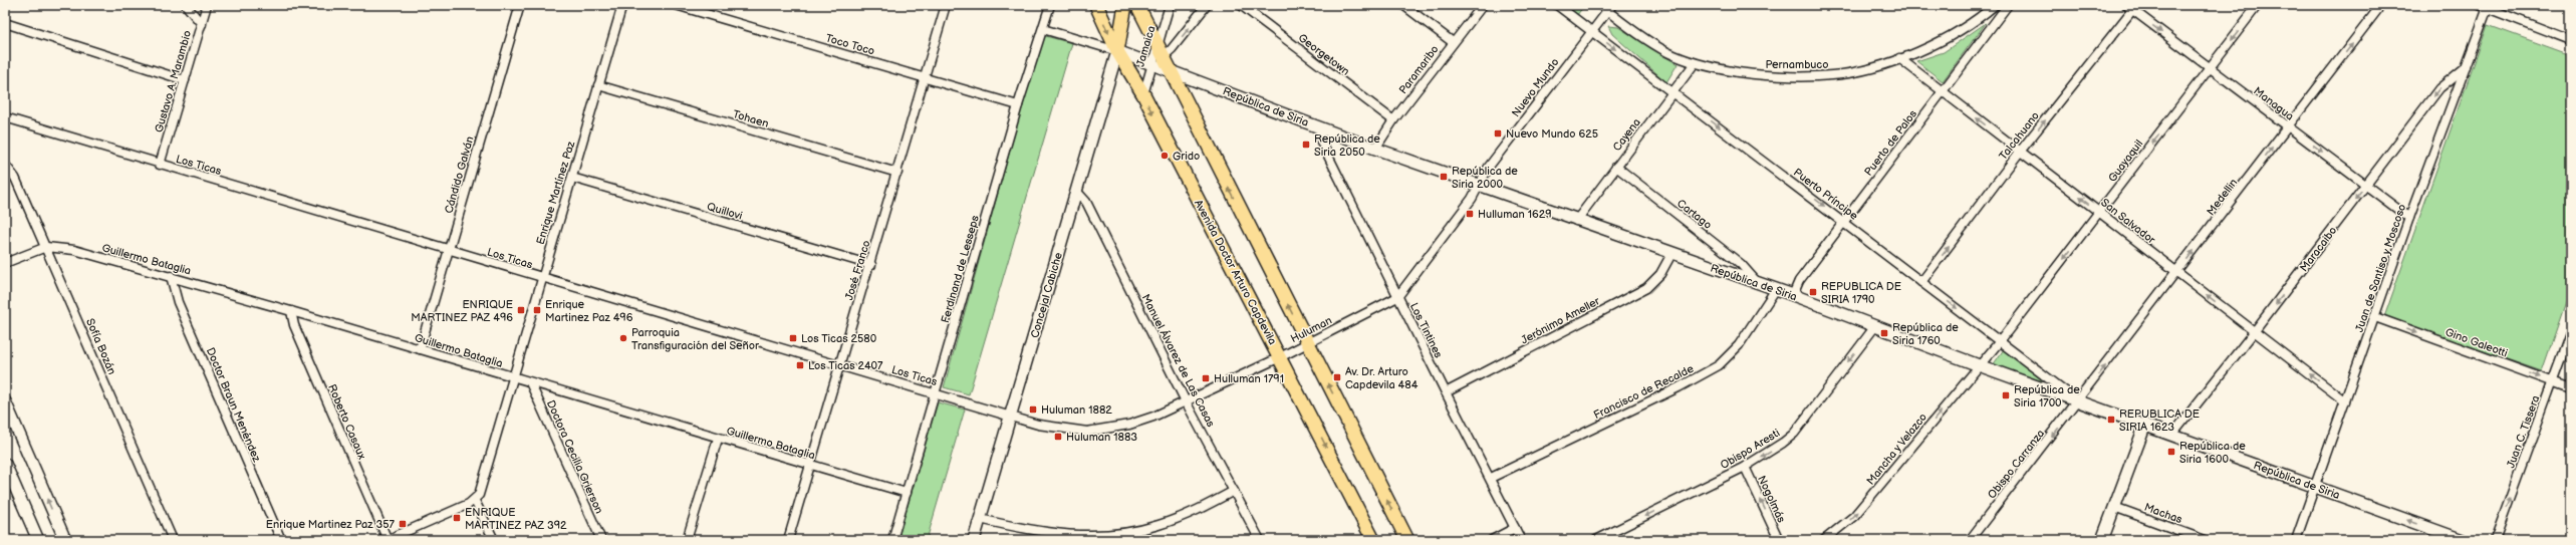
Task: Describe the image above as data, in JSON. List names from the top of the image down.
{
  "streets": {
    "main road": ["República de Siria", "Avenida Doctor Arturo Capdevila", "Concejal Cabiche"],
    "street": [
      "Toco Toco",
      "Jamaica",
      "Georgetown",
      "Pernambuco",
      "Paramaribo",
      "Gustavo A. Marambio",
      "Nuevo Mundo",
      "Managua",
      "Tohaen",
      "Cayena",
      "Talcahuano",
      "Puerto de Palos",
      "Guayaquil",
      "Los Ticas",
      "Cándido Galván",
      "Enrique Martínez Paz",
      "Puerto Príncipe",
      "Medellin",
      "Quillovi",
      "Cartago",
      "San Salvador",
      "Maracaibo",
      "Guillermo Bataglia",
      "Juan de Santiso y Moscoso",
      "Ferdinand de Lesseps",
      "José Franco",
      "Jerónimo Ameller",
      "Huluman",
      "Los Tintines",
      "Gino Galeotti",
      "Sofía Bozán",
      "Manuel Álvarez de Las Casas",
      "Francisco de Recalde",
      "Doctor Braun Menéndez",
      "Roberto Casaux",
      "Juan C. Tissera",
      "Obispo Aresti",
      "Mancha y Velazco",
      "Doctora Cecilia Grierson",
      "Obispo Carranza",
      "Nogolmás",
      "Machas"
    ]
  },
  "crossings": [
    ["Toco Toco", "Ferdinand de Lesseps"],
    ["Toco Toco", "José Franco"],
    ["Jamaica", "Avenida Doctor Arturo Capdevila"],
    ["Georgetown", "Paramaribo"],
    ["Pernambuco", "Nuevo Mundo"],
    ["Pernambuco", "Cayena"],
    ["Pernambuco", "San Salvador"],
    ["Paramaribo", "República de Siria"],
    ["Gustavo A. Marambio", "Los Ticas"],
    ["Nuevo Mundo", "República de Siria"],
    ["Nuevo Mundo", "Puerto Príncipe"],
    ["Nuevo Mundo", "Huluman"],
    ["Managua", "Talcahuano"],
    ["Managua", "Guayaquil"],
    ["Managua", "Medellin"],
    ["Managua", "Maracaibo"],
    ["Managua", "Juan de Santiso y Moscoso"],
    ["República de Siria", "Cayena"],
    ["República de Siria", "Puerto de Palos"],
    ["República de Siria", "Guayaquil"],
    ["República de Siria", "Puerto Príncipe"],
    ["República de Siria", "Medellin"],
    ["República de Siria", "Cartago"],
    ["República de Siria", "Maracaibo"],
    ["República de Siria", "Juan de Santiso y Moscoso"],
    ["República de Siria", "Jerónimo Ameller"],
    ["República de Siria", "Huluman"],
    ["República de Siria", "Los Tintines"],
    ["República de Siria", "Francisco de Recalde"],
    ["República de Siria", "Obispo Aresti"],
    ["República de Siria", "Mancha y Velazco"],
    ["República de Siria", "Obispo Carranza"],
    ["Tohaen", "Enrique Martínez Paz"],
    ["Tohaen", "José Franco"],
    ["Cayena", "Puerto Príncipe"],
    ["Cayena", "Cartago"],
    ["Talcahuano", "Puerto Príncipe"],
    ["Talcahuano", "San Salvador"],
    ["Puerto de Palos", "Puerto Príncipe"],
    ["Puerto de Palos", "San Salvador"],
    ["Guayaquil", "Puerto Príncipe"],
    ["Guayaquil", "San Salvador"],
    ["Guayaquil", "Mancha y Velazco"],
    ["Los Ticas", "Cándido Galván"],
    ["Los Ticas", "Enrique Martínez Paz"],
    ["Los Ticas", "Ferdinand de Lesseps"],
    ["Los Ticas", "José Franco"],
    ["Los Ticas", "Concejal Cabiche"],
    ["Los Ticas", "Huluman"],
    ["Cándido Galván", "Guillermo Bataglia"],
    ["Enrique Martínez Paz", "Quillovi"],
    ["Enrique Martínez Paz", "Guillermo Bataglia"],
    ["Puerto Príncipe", "Medellin"],
    ["Puerto Príncipe", "Obispo Carranza"],
    ["Medellin", "San Salvador"],
    ["Medellin", "Obispo Carranza"],
    ["Quillovi", "José Franco"],
    ["San Salvador", "Maracaibo"],
    ["San Salvador", "Juan de Santiso y Moscoso"],
    ["Maracaibo", "Juan de Santiso y Moscoso"],
    ["Guillermo Bataglia", "Ferdinand de Lesseps"],
    ["Guillermo Bataglia", "José Franco"],
    ["Guillermo Bataglia", "Sofía Bozán"],
    ["Guillermo Bataglia", "Doctor Braun Menéndez"],
    ["Guillermo Bataglia", "Roberto Casaux"],
    ["Guillermo Bataglia", "Doctora Cecilia Grierson"],
    ["Juan de Santiso y Moscoso", "Gino Galeotti"],
    ["Avenida Doctor Arturo Capdevila", "Concejal Cabiche"],
    ["Avenida Doctor Arturo Capdevila", "Huluman"],
    ["Concejal Cabiche", "Huluman"],
    ["Concejal Cabiche", "Manuel Álvarez de Las Casas"],
    ["Jerónimo Ameller", "Los Tintines"],
    ["Huluman", "Los Tintines"],
    ["Huluman", "Manuel Álvarez de Las Casas"],
    ["Los Tintines", "Francisco de Recalde"],
    ["Gino Galeotti", "Juan C. Tissera"],
    ["Obispo Aresti", "Nogolmás"]
  ],
  "one_way": [
    "Managua",
    "Talcahuano",
    "Guayaquil",
    "Puerto Príncipe",
    "Medellin",
    "San Salvador",
    "Maracaibo",
    "Gino Galeotti",
    "Juan C. Tissera",
    "Obispo Aresti",
    "Mancha y Velazco",
    "Obispo Carranza",
    "Nogolmás"
  ],
  "places": {
    "transit": [
      "Nuevo Mundo 625",
      "República de Siria 2050",
      "República de Siria 2000",
      "Hulluman 1629",
      "REPUBLICA DE SIRIA 1790",
      "ENRIQUE MARTINEZ PAZ 496",
      "Enrique Martinez Paz 496",
      "República de Siria 1760",
      "Los Ticas 2580",
      "Los Ticas 2407",
      "Av. Dr. Arturo Capdevila 484",
      "Hulluman 1791",
      "República de Siria 1700",
      "Huluman 1882",
      "REPUBLICA DE SIRIA 1623",
      "Huluman 1883",
      "República de Siria 1600",
      "ENRIQUE MARTINEZ PAZ 392",
      "Enrique Martinez Paz 357"
    ],
    "other": ["Grido", "Parroquia Transfiguración del Señor"]
  }
}
